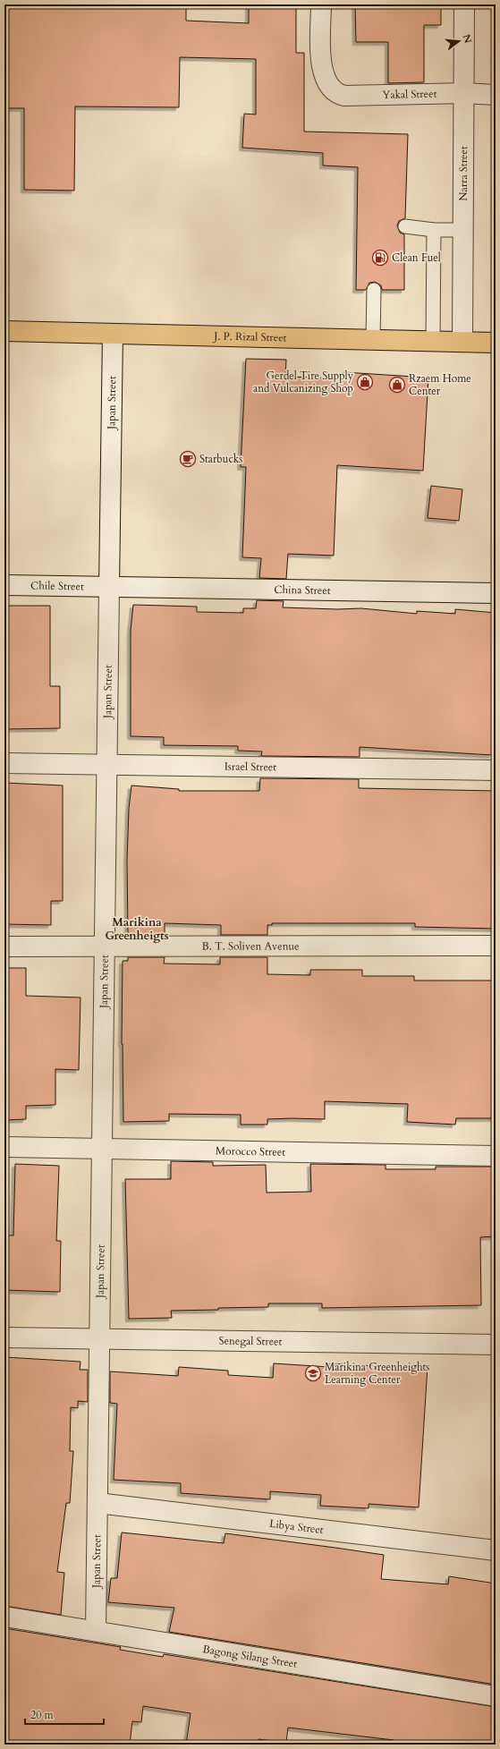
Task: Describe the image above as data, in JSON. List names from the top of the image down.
{
  "streets": {
    "main road": ["J. P. Rizal Street"],
    "street": [
      "Yakal Street",
      "Narra Street",
      "Japan Street",
      "Chile Street",
      "China Street",
      "Israel Street",
      "B. T. Soliven Avenue",
      "Morocco Street",
      "Senegal Street",
      "Libya Street",
      "Bagong Silang Street"
    ]
  },
  "crossings": [
    ["Yakal Street", "Narra Street"],
    ["Narra Street", "J. P. Rizal Street"],
    ["J. P. Rizal Street", "Japan Street"],
    ["Japan Street", "Chile Street"],
    ["Japan Street", "China Street"],
    ["Japan Street", "Israel Street"],
    ["Japan Street", "B. T. Soliven Avenue"],
    ["Japan Street", "Morocco Street"],
    ["Japan Street", "Senegal Street"],
    ["Japan Street", "Libya Street"],
    ["Japan Street", "Bagong Silang Street"],
    ["Chile Street", "China Street"]
  ],
  "districts": ["Marikina Greenheigts"],
  "places": {
    "fuel station": ["Clean Fuel"],
    "shop": ["Gerdel Tire Supply and Vulcanizing Shop", "Rzaem Home Center"],
    "cafe": ["Starbucks"],
    "school or university": ["Marikina Greenheights Learning Center"]
  },
  "scale_bar": "20 m",
  "north": "right"
}
